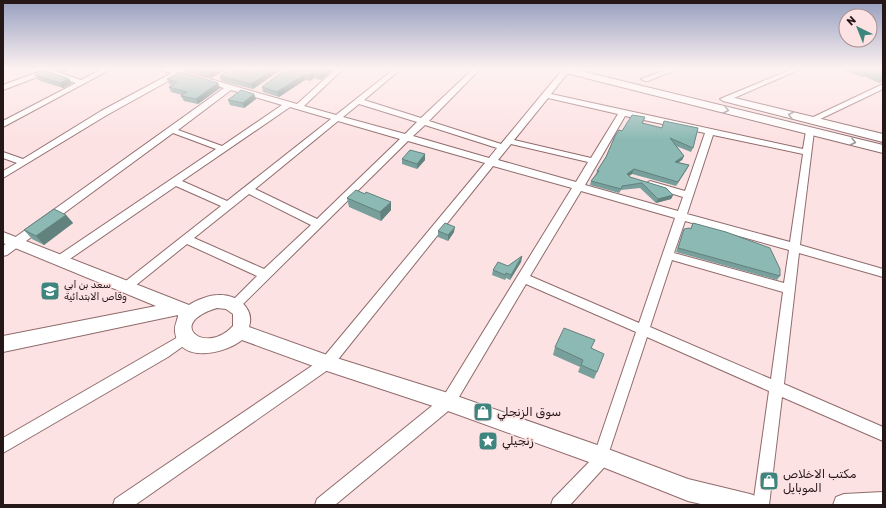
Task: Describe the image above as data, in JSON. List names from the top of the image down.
{
  "places": {
    "school or university": ["سعد بن ابي وقاص الابتدائية"],
    "shop": ["سوق الزنجلي", "مكتب الاخلاص الموبايل"],
    "place": ["زنجيلي"]
  },
  "north": "top left"
}
